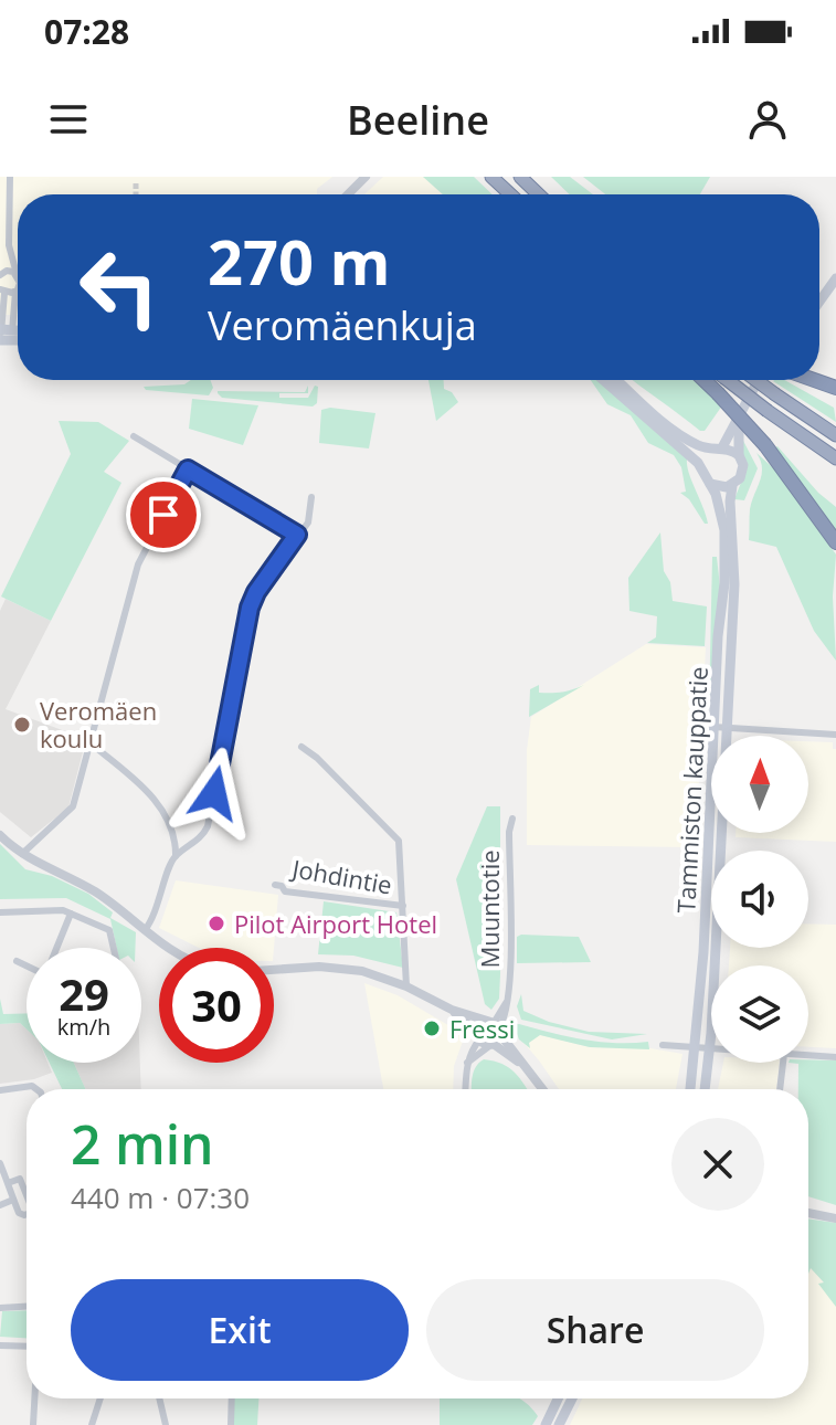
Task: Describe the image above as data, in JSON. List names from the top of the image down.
{
  "streets": {
    "main road": ["Tammiston kauppatie"],
    "street": ["Johdintie", "Muuntotie"]
  },
  "places": ["Veromäen koulu", "Pilot Airport Hotel", "Fressi"],
  "north": "top",
  "page": {
    "status": "07:28",
    "header": "Beeline",
    "turn": ["270 m", "Veromäenkuja"],
    "speed": "29 km/h",
    "limit": "30",
    "heading": ["2 min", "440 m · 07:30"],
    "buttons": ["Exit", "Share"]
  }
}
